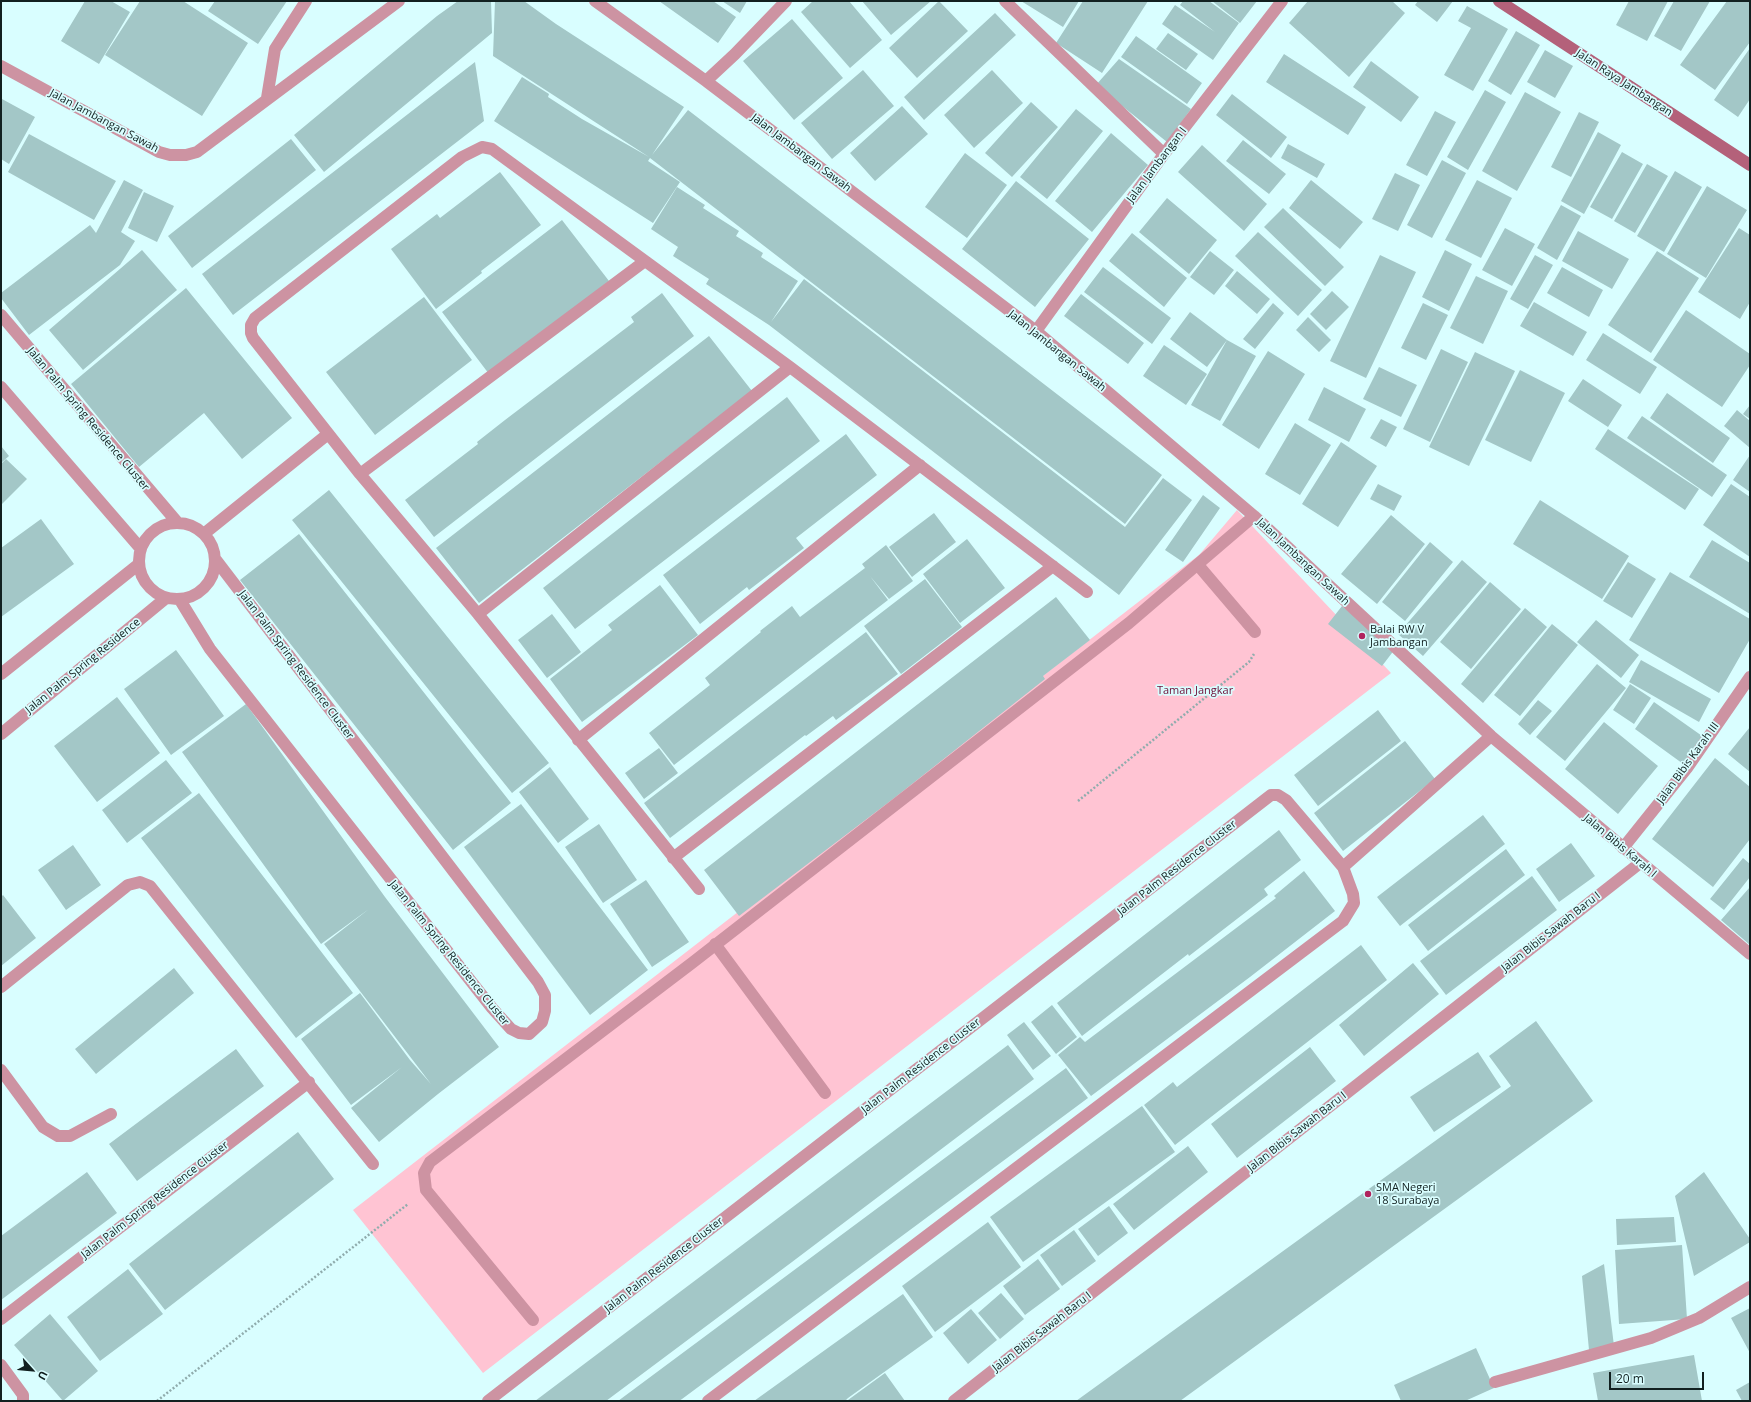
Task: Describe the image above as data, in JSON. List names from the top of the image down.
{
  "streets": {
    "main road": ["Jalan Raya Jambangan"],
    "street": [
      "Jalan Jambangan Sawah",
      "Jalan Jambangan I",
      "Jalan Palm Spring Residence Cluster",
      "Jalan Palm Spring Residence",
      "Jalan Bibis Karah III",
      "Jalan Bibis Karah I",
      "Jalan Palm Residence Cluster",
      "Jalan Bibis Sawah Baru I"
    ]
  },
  "crossings": [
    ["Jalan Jambangan Sawah", "Jalan Jambangan I"],
    ["Jalan Jambangan Sawah", "Jalan Bibis Karah I"],
    ["Jalan Palm Spring Residence Cluster", "Jalan Palm Spring Residence"],
    ["Jalan Bibis Karah III", "Jalan Bibis Karah I"],
    ["Jalan Bibis Karah I", "Jalan Bibis Sawah Baru I"]
  ],
  "parks": ["Taman Jangkar"],
  "places": ["Balai RW V Jambangan", "SMA Negeri 18 Surabaya"],
  "scale_bar": "20 m",
  "north": "bottom right"
}
